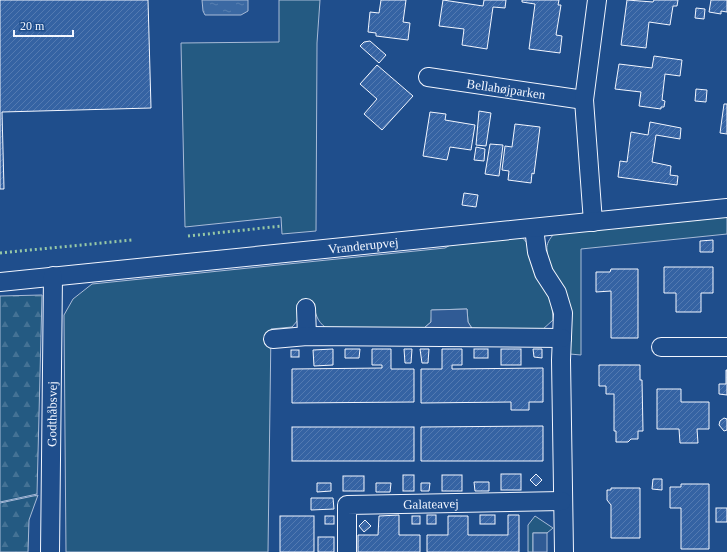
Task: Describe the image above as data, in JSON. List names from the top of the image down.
{
  "streets": {
    "street": [
      "Bellahøjparken",
      "Vranderupvej",
      "Godthåbsvej",
      "Galateavej"
    ]
  },
  "crossings": [
    ["Vranderupvej", "Godthåbsvej"]
  ],
  "scale_bar": "20 m"
}
